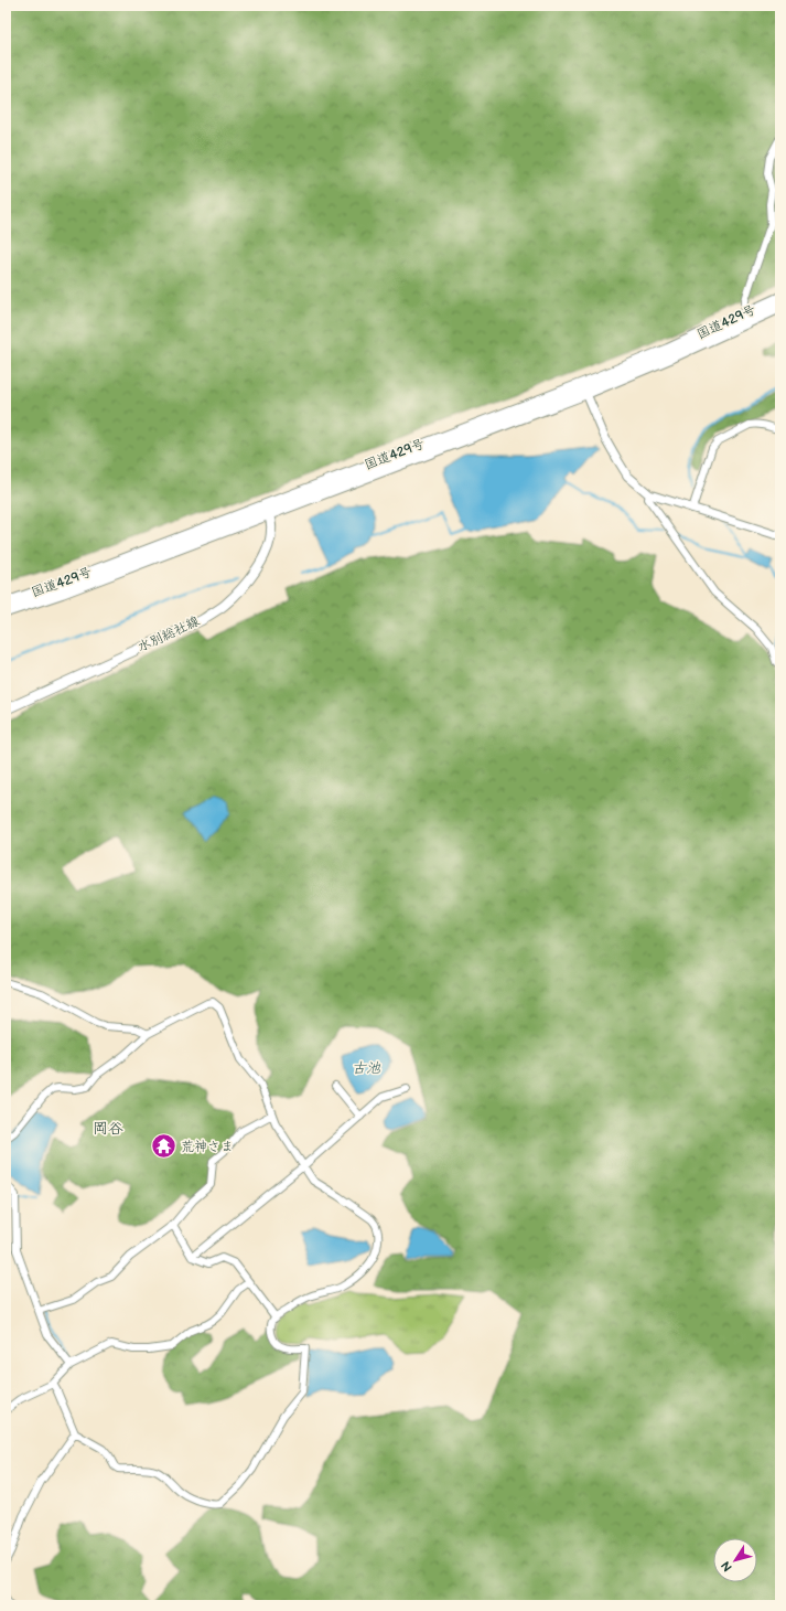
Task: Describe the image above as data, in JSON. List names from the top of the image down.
{
  "streets": {
    "highway": ["国道429号"],
    "main road": ["水別総社線"]
  },
  "crossings": [
    ["国道429号", "水別総社線"]
  ],
  "districts": ["岡谷"],
  "water": ["古池"],
  "places": {
    "temple": ["荒神さま"]
  },
  "north": "bottom left"
}
